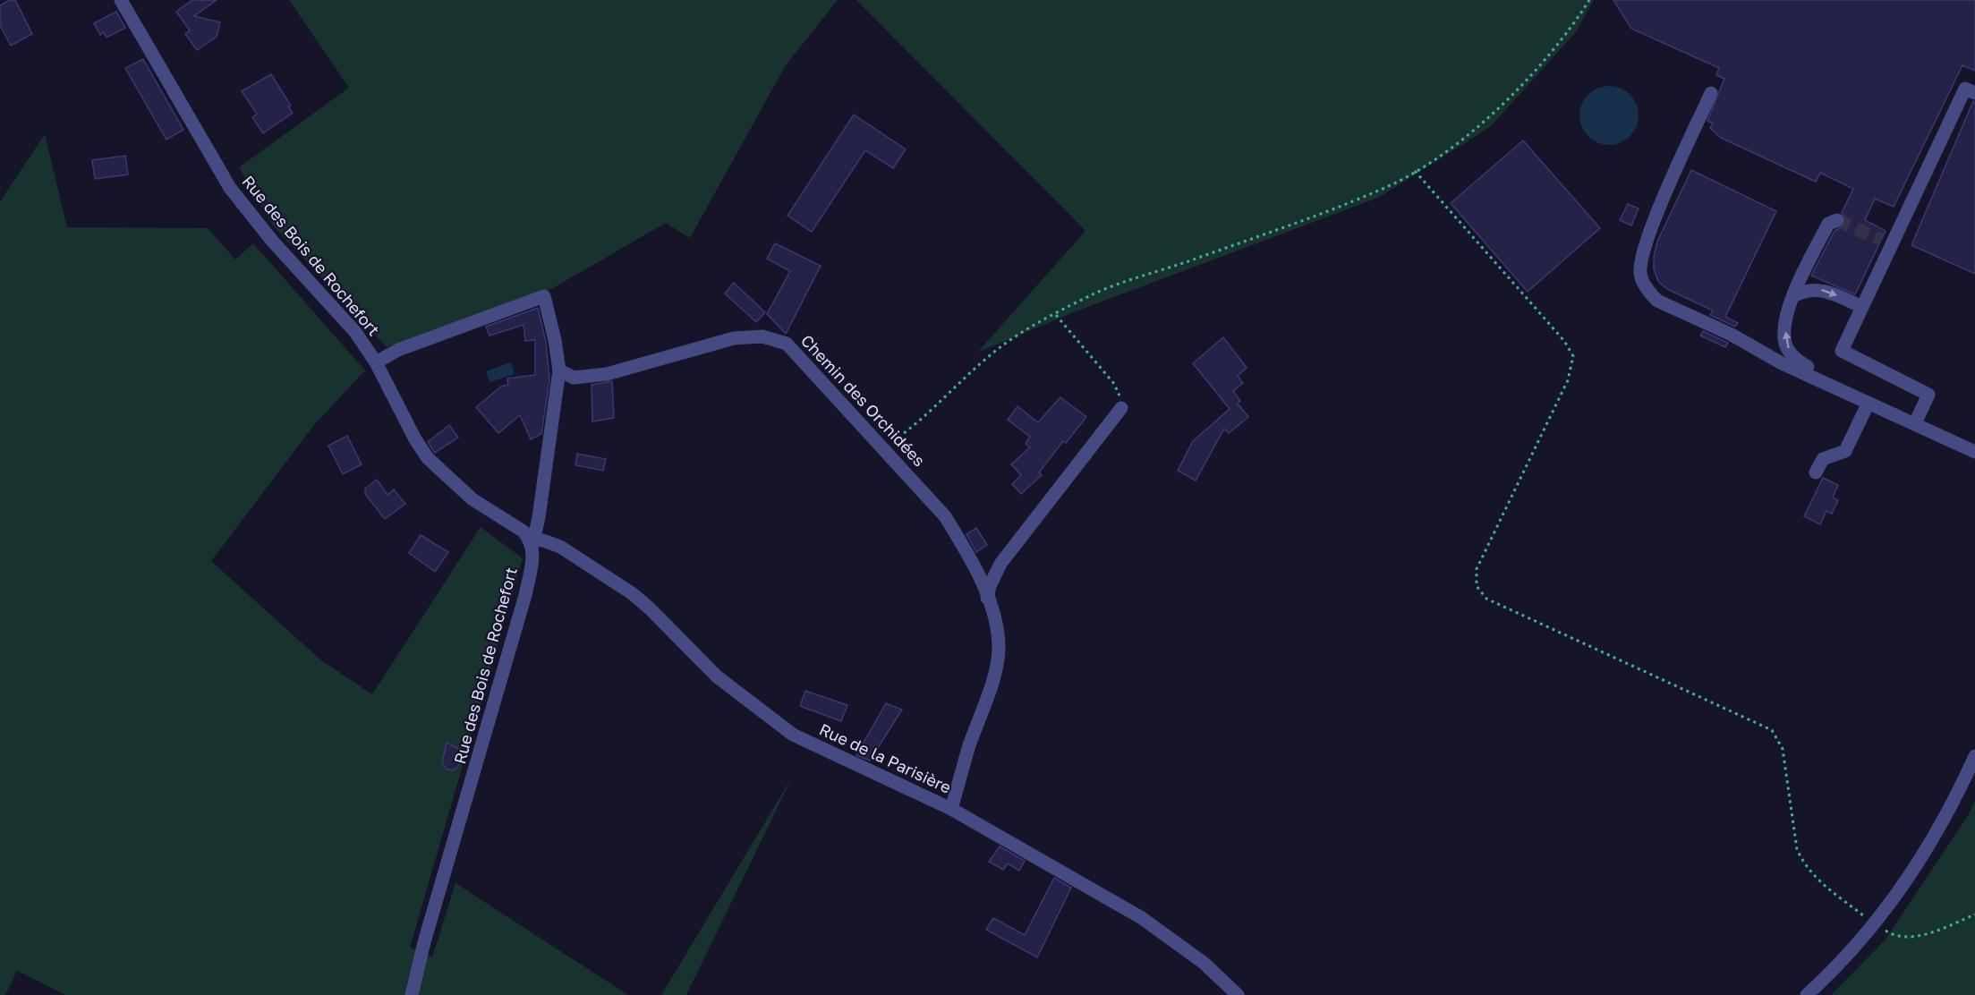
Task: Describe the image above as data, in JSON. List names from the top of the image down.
{
  "streets": {
    "street": ["Rue des Bois de Rochefort", "Chemin des Orchidées", "Rue de la Parisière"]
  },
  "crossings": [
    ["Rue des Bois de Rochefort", "Rue de la Parisière"],
    ["Chemin des Orchidées", "Rue de la Parisière"]
  ]
}
